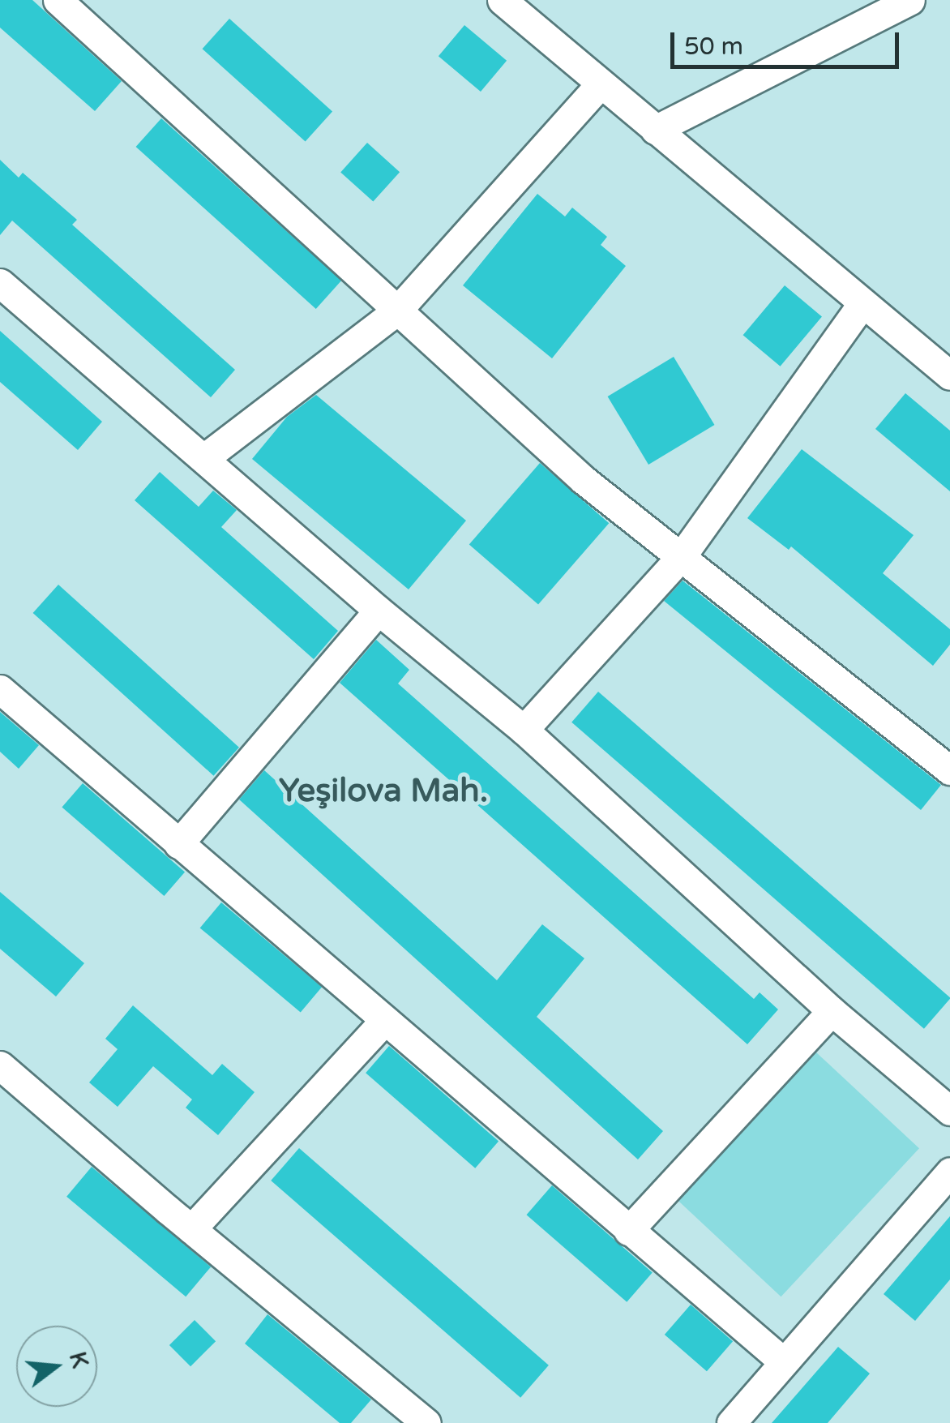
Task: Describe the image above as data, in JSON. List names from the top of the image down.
{
  "districts": ["Yeşilova Mah."],
  "scale_bar": "50 m",
  "north": "right"
}
